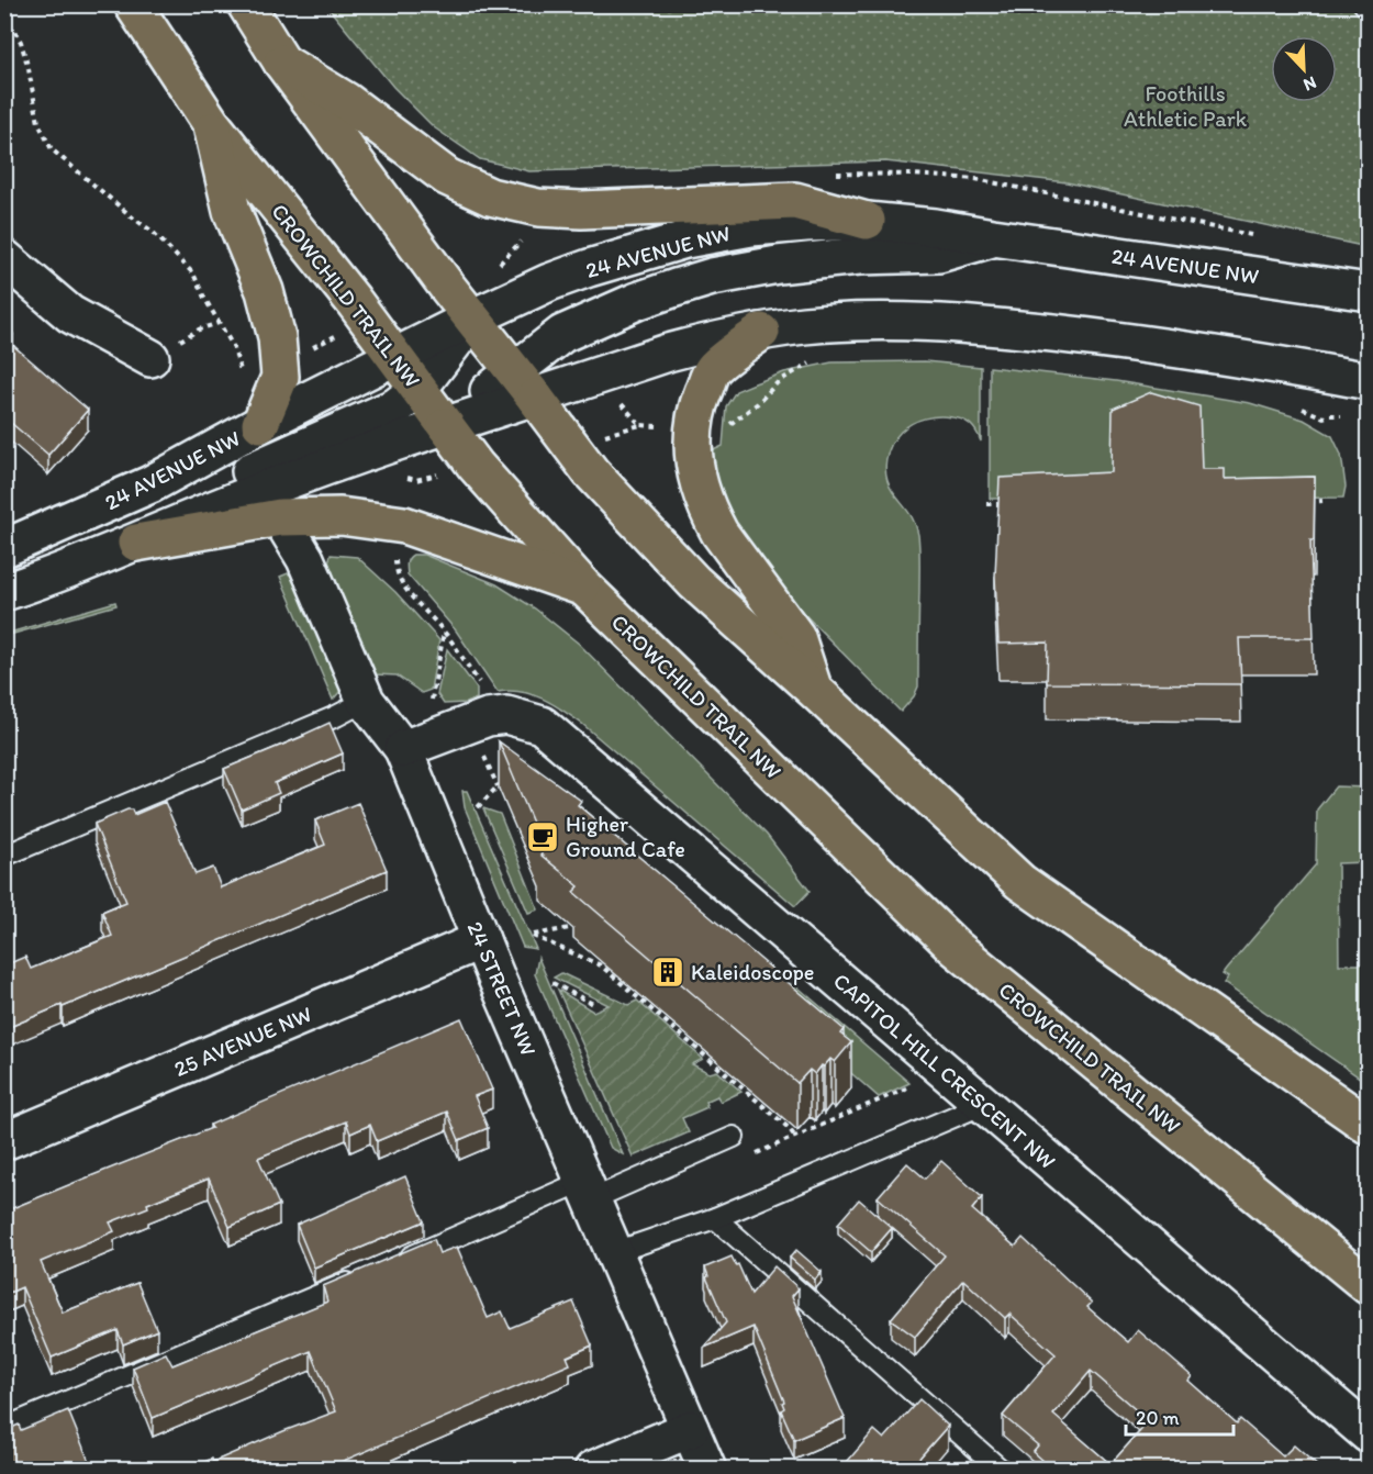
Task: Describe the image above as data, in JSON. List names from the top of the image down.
{
  "streets": {
    "highway": ["CROWCHILD TRAIL NW"],
    "street": [
      "24 AVENUE NW",
      "24 STREET NW",
      "25 AVENUE NW",
      "CAPITOL HILL CRESCENT NW"
    ]
  },
  "crossings": [
    ["24 AVENUE NW", "CROWCHILD TRAIL NW"],
    ["24 STREET NW", "25 AVENUE NW"],
    ["24 STREET NW", "CAPITOL HILL CRESCENT NW"]
  ],
  "parks": ["Foothills Athletic Park"],
  "places": {
    "cafe": ["Higher Ground Cafe"],
    "building": ["Kaleidoscope"]
  },
  "scale_bar": "20 m",
  "north": "bottom right"
}
